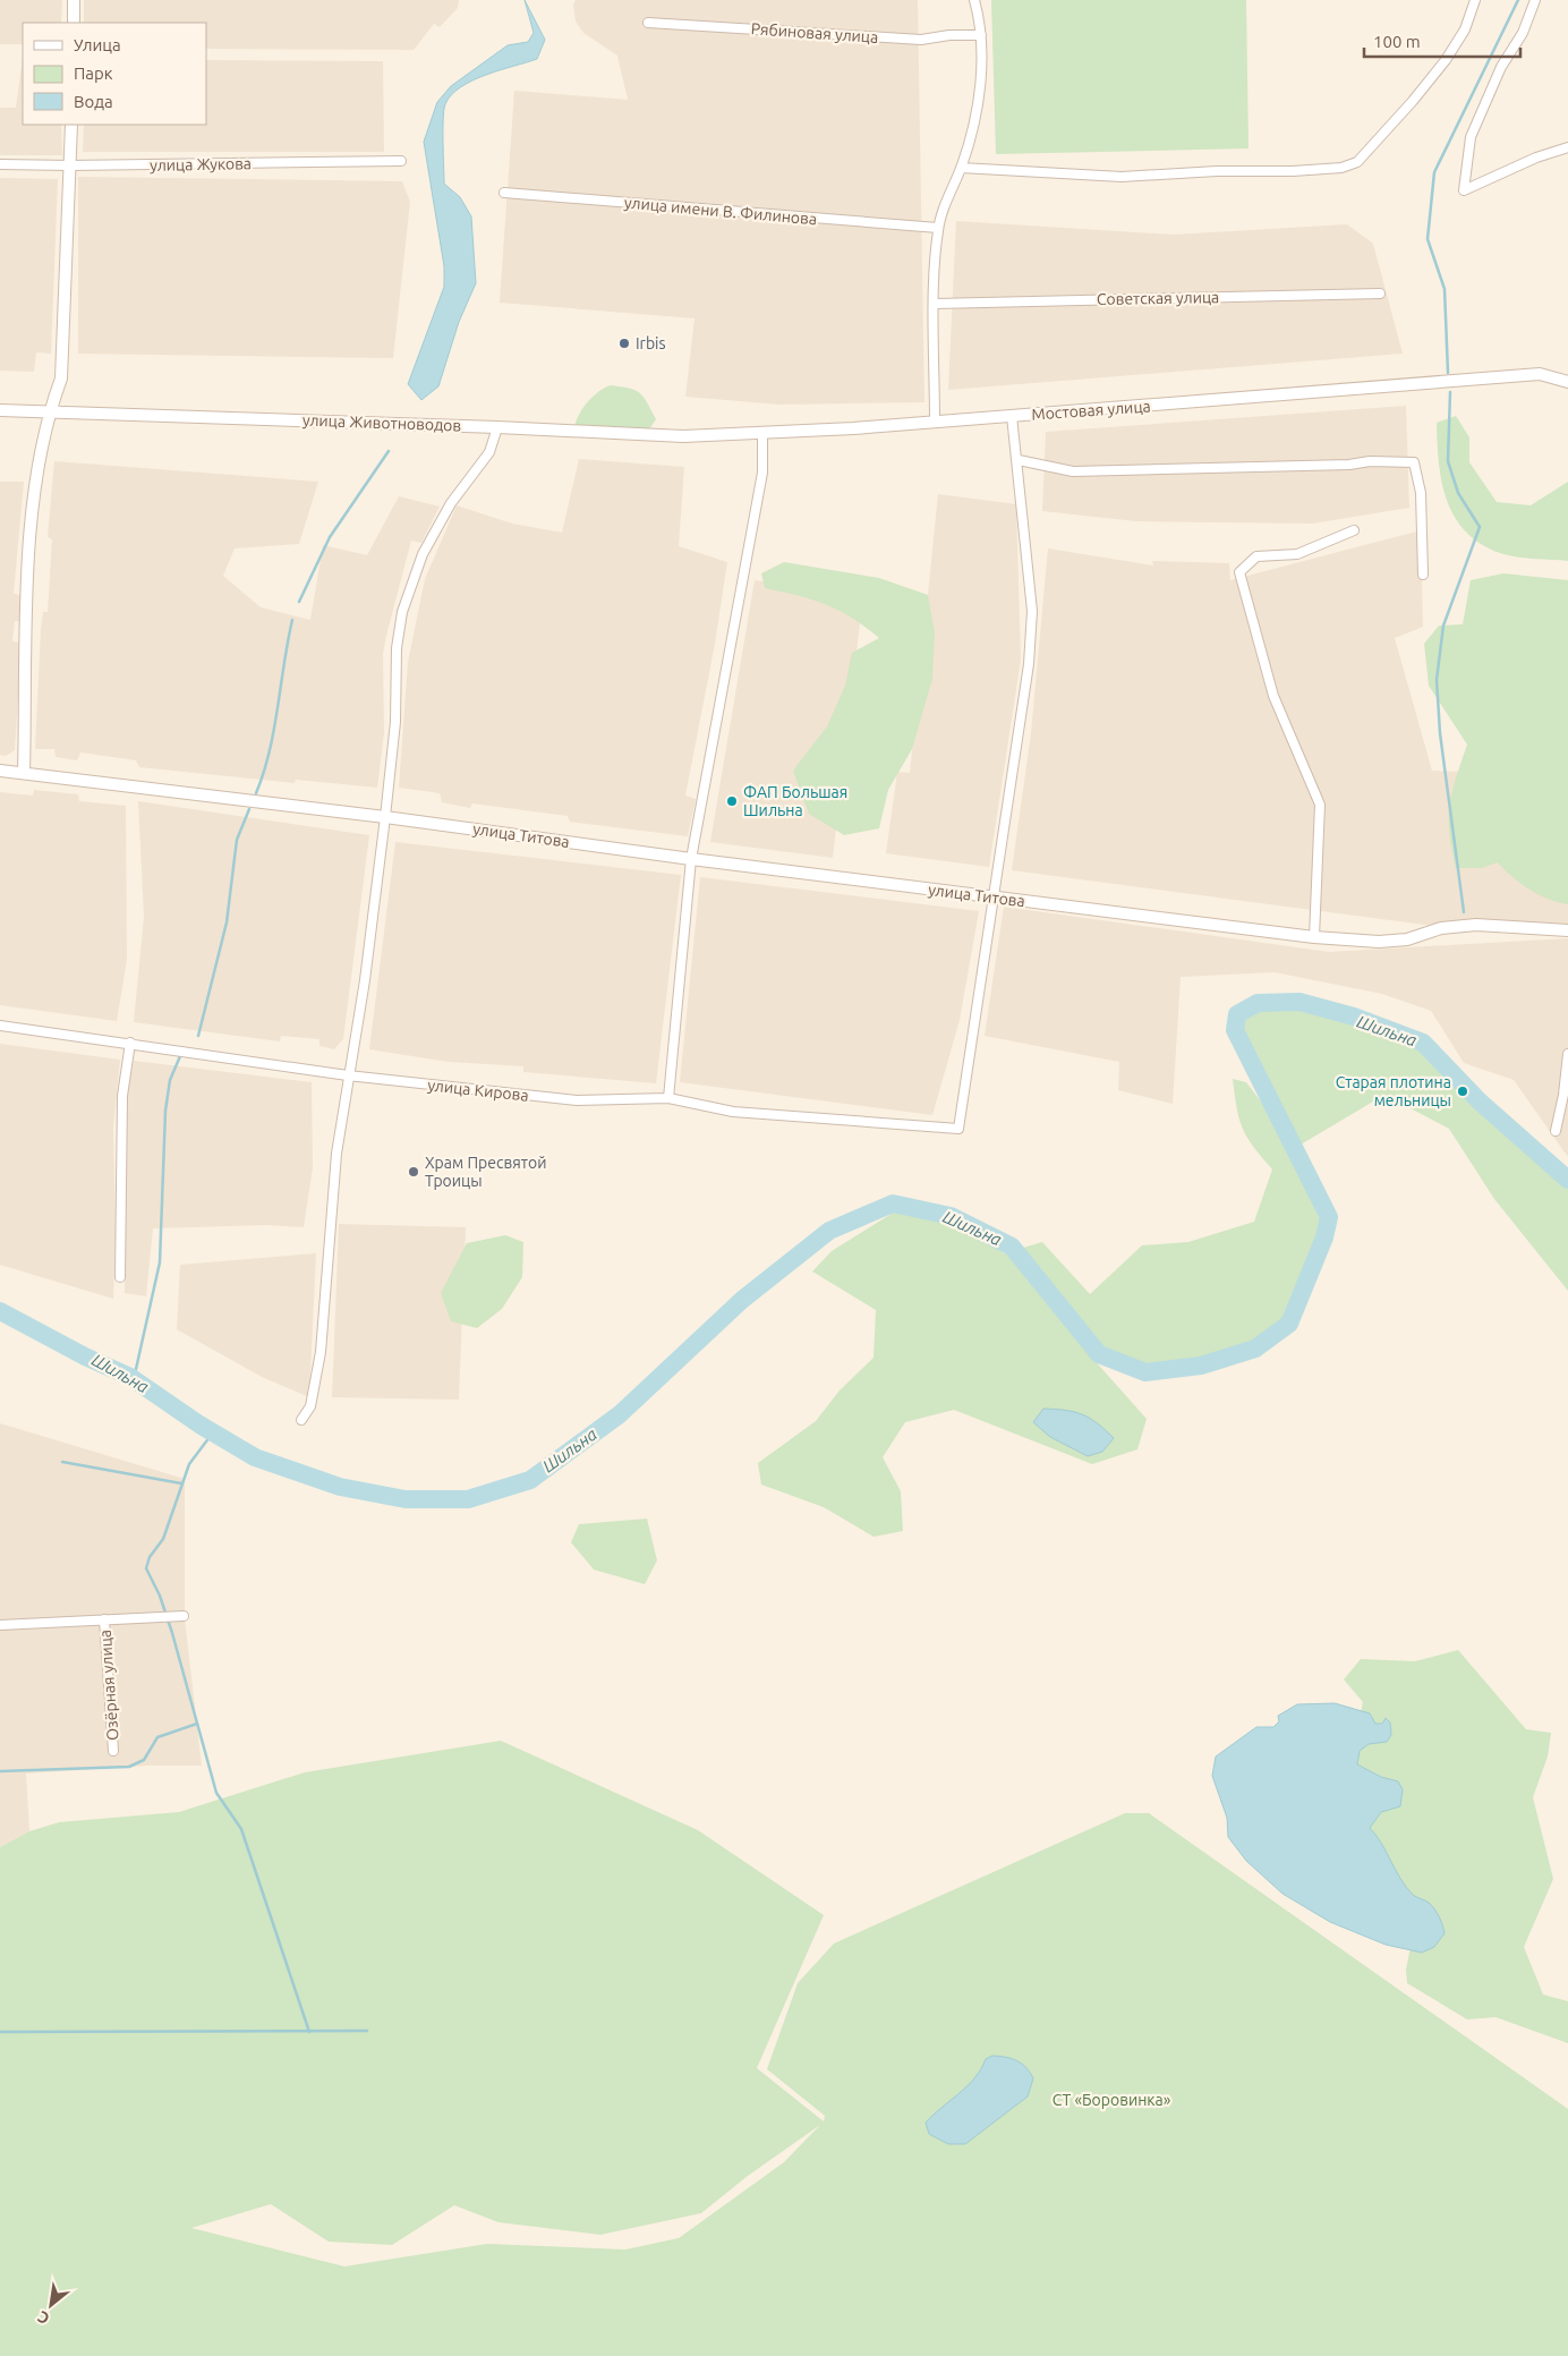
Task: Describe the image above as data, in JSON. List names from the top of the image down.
{
  "streets": {
    "street": [
      "Рябиновая улица",
      "улица Жукова",
      "улица имени В. Филинова",
      "Советская улица",
      "Мостовая улица",
      "улица Животноводов",
      "улица Титова",
      "улица Кирова",
      "Озёрная улица"
    ]
  },
  "crossings": [
    ["Мостовая улица", "улица Животноводов"],
    ["улица Титова", "улица Кирова"]
  ],
  "water": ["Шильна"],
  "parks": ["СТ «Боровинка»"],
  "places": [
    "Irbis",
    "ФАП Большая Шильна",
    "Старая плотина мельницы",
    "Храм Пресвятой Троицы"
  ],
  "legend": ["Улица", "Парк", "Вода"],
  "scale_bar": "100 m",
  "north": "bottom left"
}
